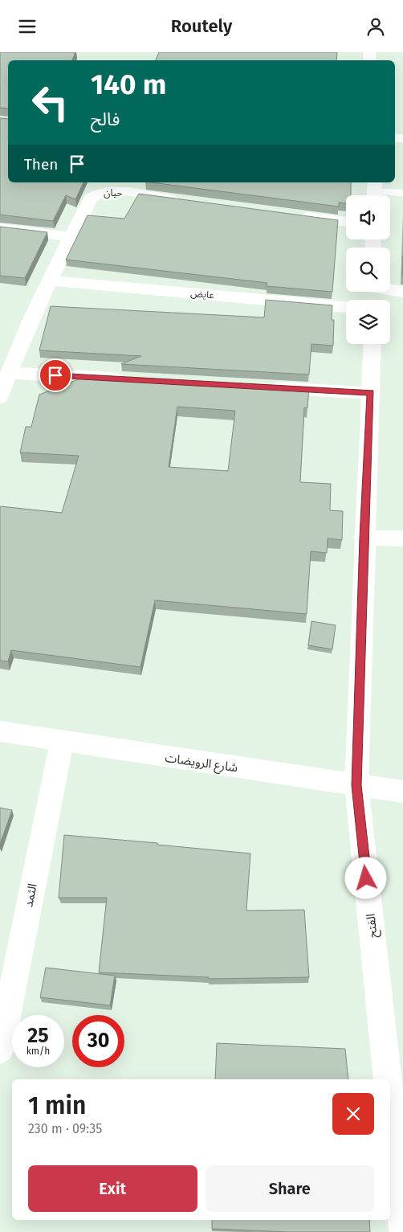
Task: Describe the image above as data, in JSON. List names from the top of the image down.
{
  "streets": {
    "street": [
      "حيان",
      "عايض",
      "شارع الرويضات",
      "الثمد",
      "الفتح"
    ]
  },
  "crossings": [
    ["حيان", "عايض"],
    ["شارع الرويضات", "الثمد"],
    ["شارع الرويضات", "الفتح"]
  ],
  "page": {
    "header": "Routely",
    "turn": ["140 m", "فالح"],
    "then": "Then",
    "speed": "25 km/h",
    "limit": "30",
    "heading": ["1 min", "230 m · 09:35"],
    "buttons": ["Exit", "Share"]
  }
}
